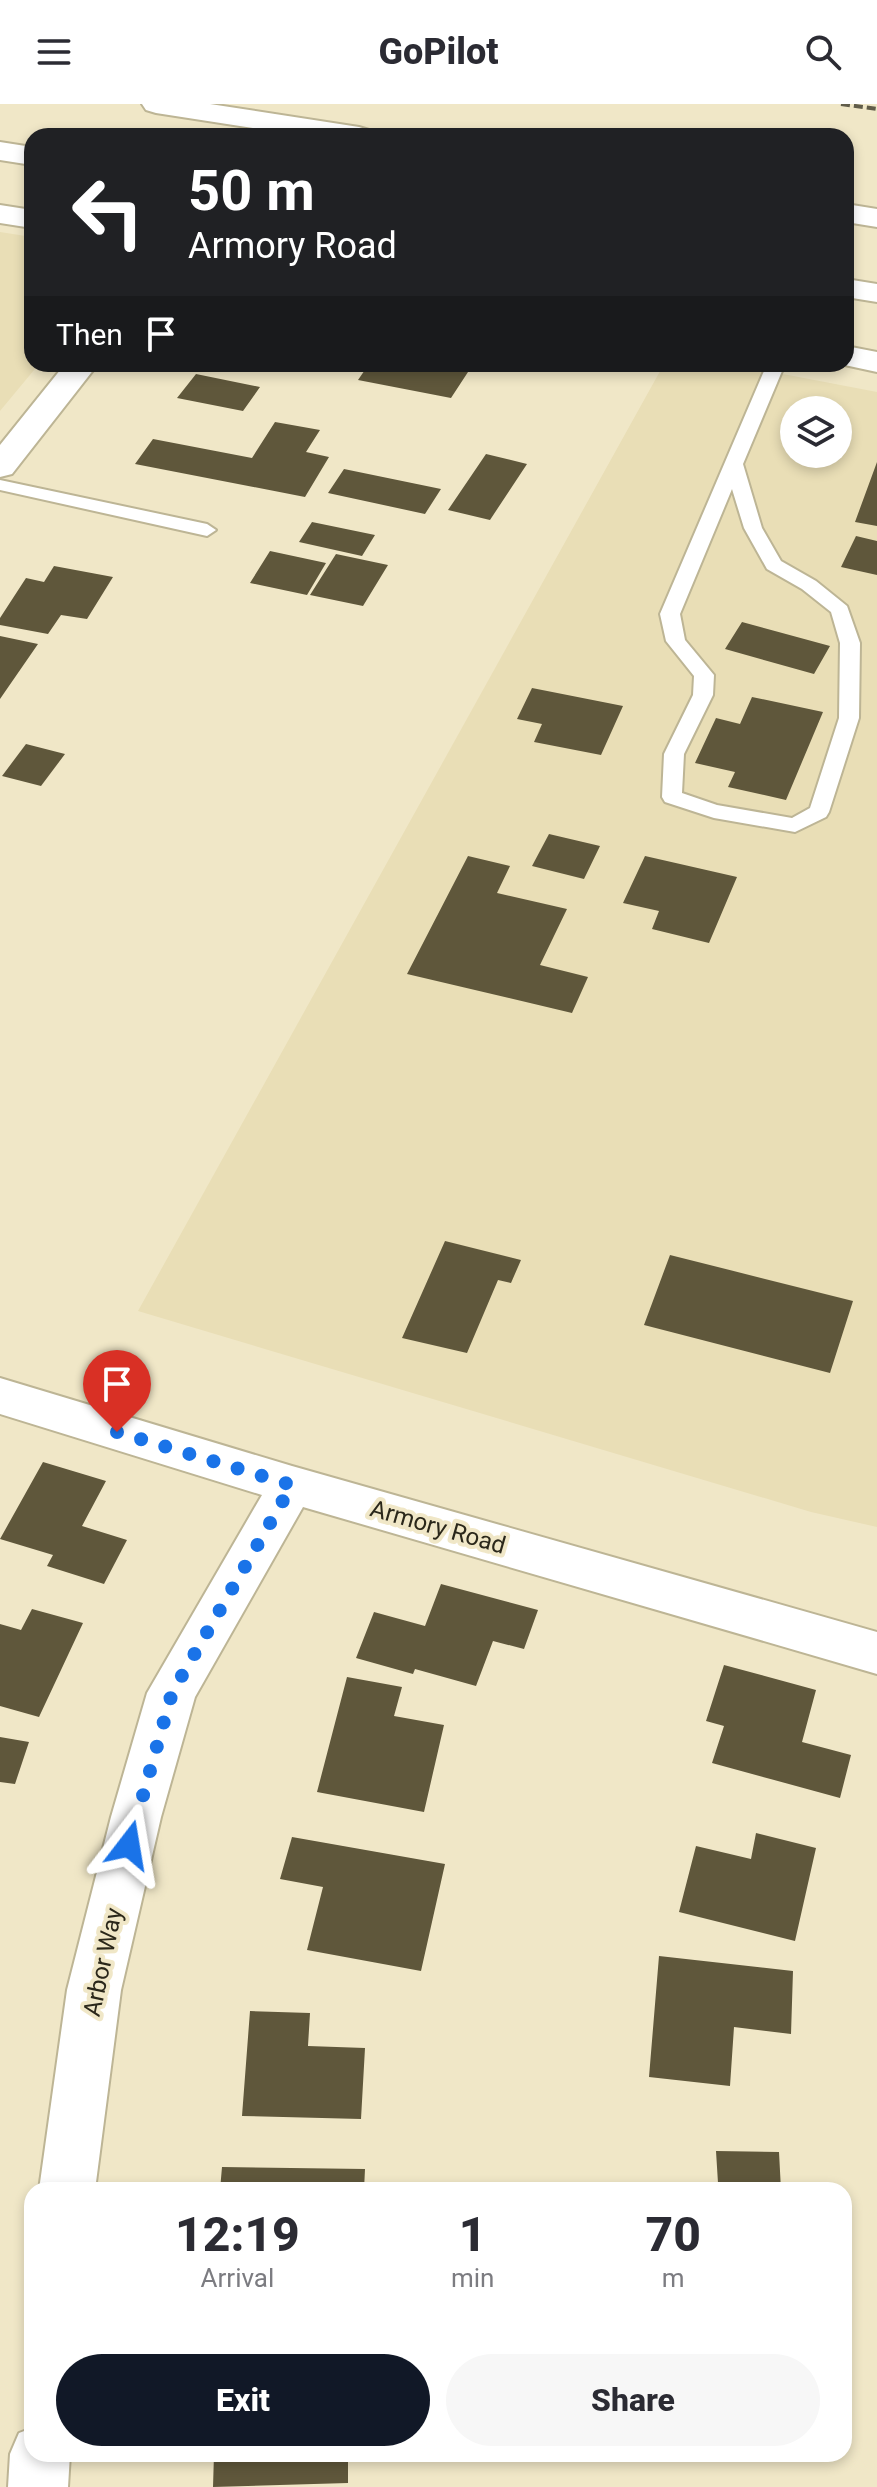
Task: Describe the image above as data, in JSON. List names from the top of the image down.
{
  "streets": {
    "main road": ["Armory Road", "Arbor Way"]
  },
  "crossings": [
    ["Armory Road", "Arbor Way"]
  ],
  "page": {
    "header": "GoPilot",
    "turn": ["50 m", "Armory Road"],
    "then": "Then",
    "eta": [
      "12:19",
      "Arrival",
      "1",
      "min",
      "70",
      "m"
    ],
    "buttons": ["Exit", "Share"]
  }
}
